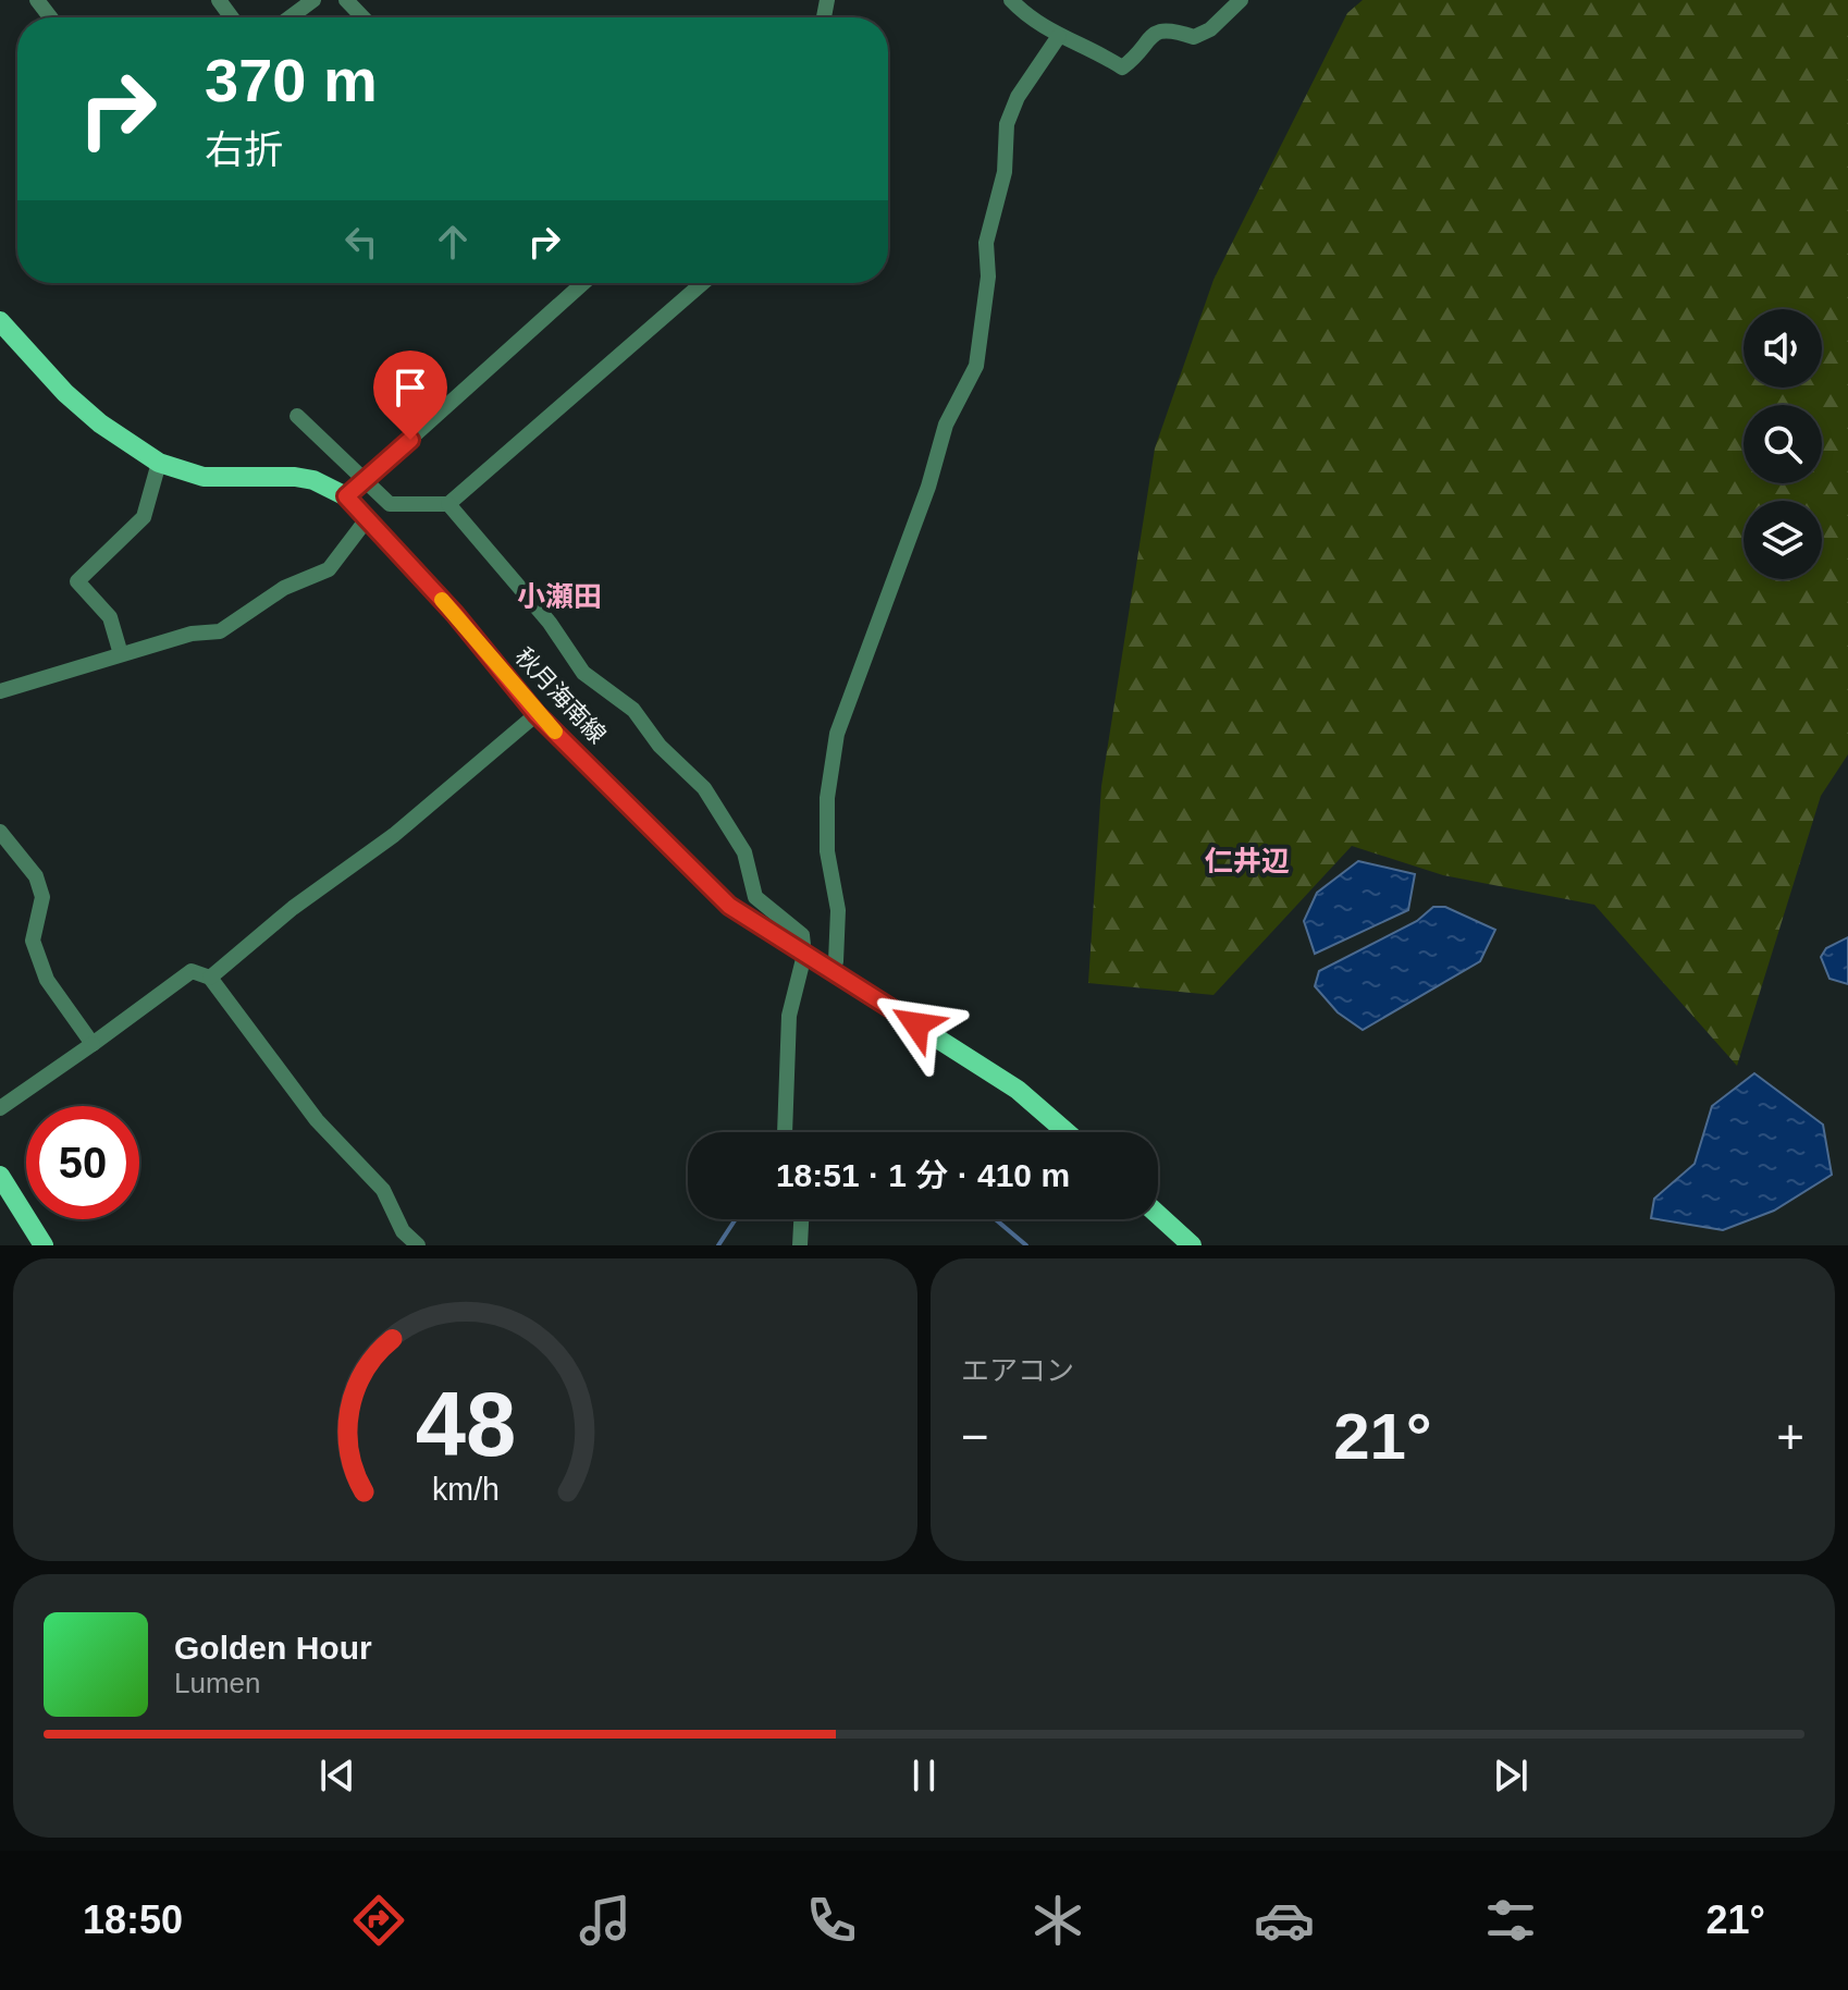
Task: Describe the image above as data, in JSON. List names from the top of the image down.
{
  "streets": {
    "main road": ["秋月海南線"]
  },
  "districts": ["小瀬田", "仁井辺"],
  "page": {
    "turn": ["370 m", "右折"],
    "limit": "50",
    "trip": "18:51 · 1 分 · 410 m",
    "tile": "エアコン",
    "heat": ["−", "21°", "+"],
    "song": ["Golden Hour", "Lumen"],
    "tabs": ["18:50", "21°"],
    "gauge": ["48", "km/h"]
  }
}
